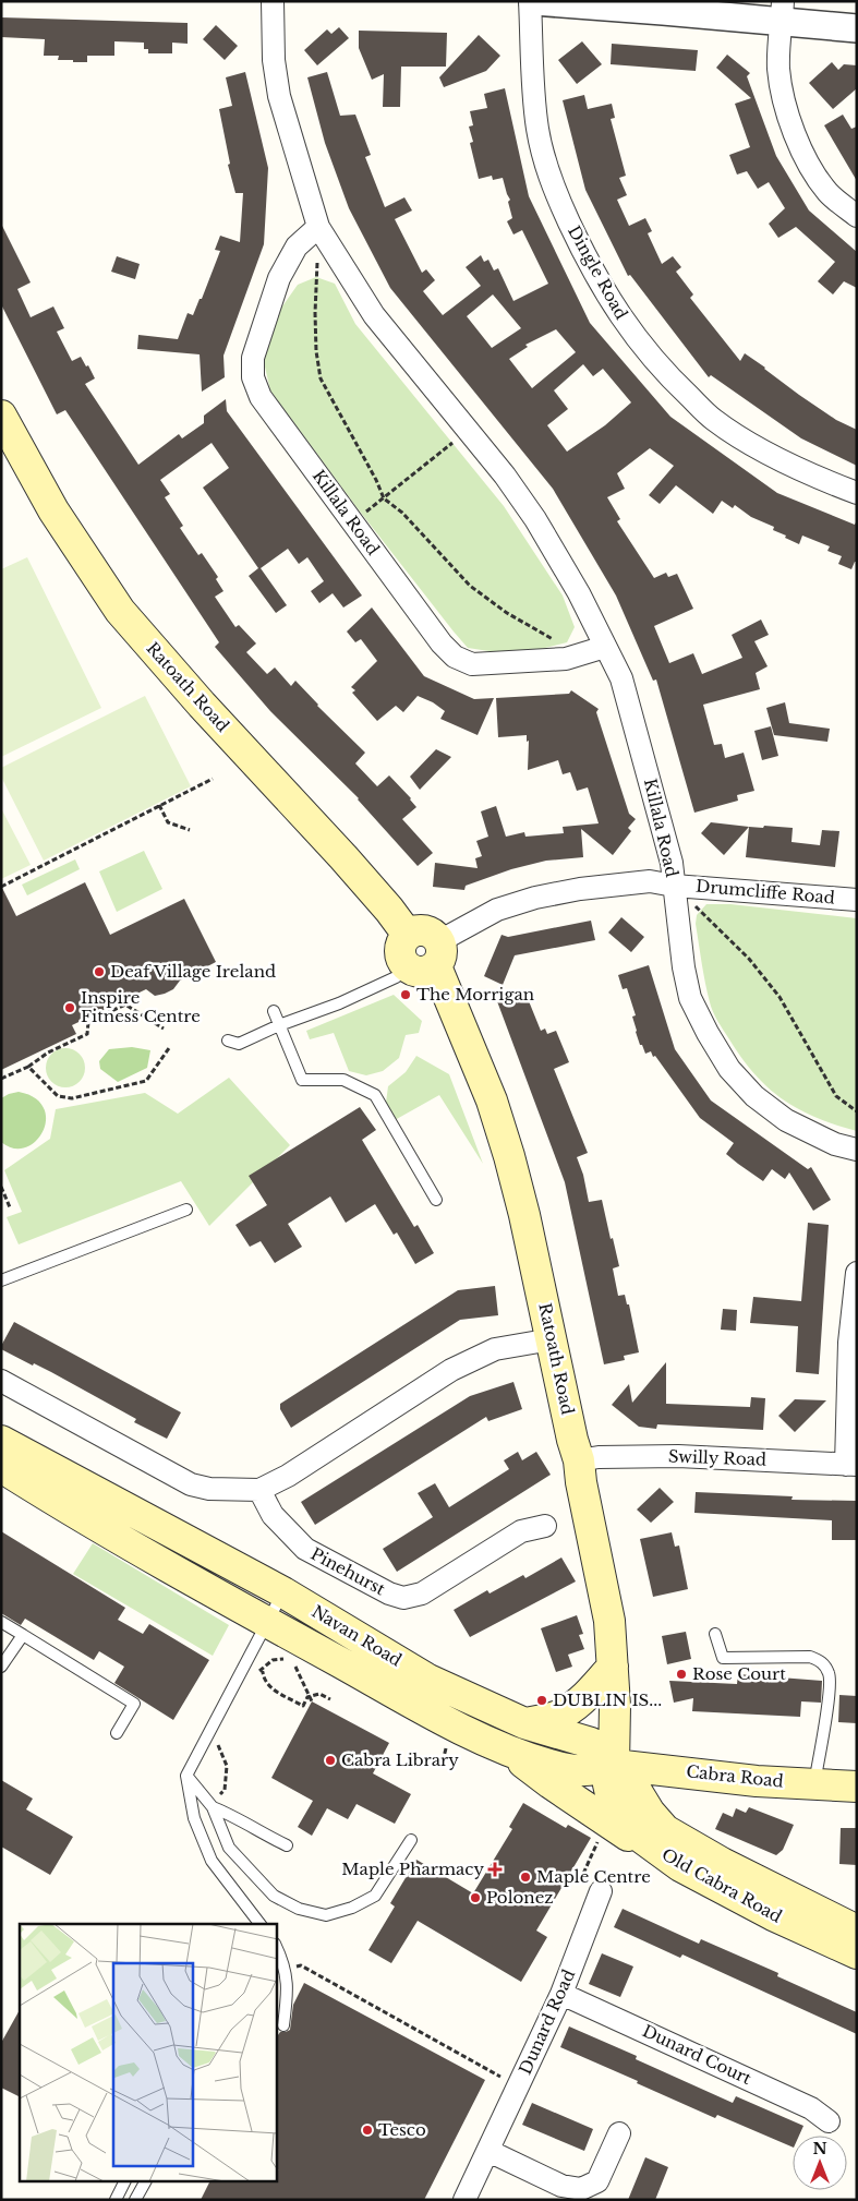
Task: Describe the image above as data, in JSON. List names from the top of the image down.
{
  "streets": {
    "main road": [
      "Ratoath Road",
      "Navan Road",
      "Cabra Road",
      "Old Cabra Road"
    ],
    "street": [
      "Dingle Road",
      "Killala Road",
      "Drumcliffe Road",
      "Swilly Road",
      "Pinehurst",
      "Dunard Road",
      "Dunard Court"
    ]
  },
  "crossings": [
    ["Killala Road", "Drumcliffe Road"],
    ["Ratoath Road", "Drumcliffe Road"],
    ["Ratoath Road", "Swilly Road"],
    ["Ratoath Road", "Navan Road"],
    ["Ratoath Road", "Cabra Road"],
    ["Ratoath Road", "Old Cabra Road"],
    ["Navan Road", "Cabra Road"],
    ["Navan Road", "Old Cabra Road"],
    ["Cabra Road", "Old Cabra Road"],
    ["Dunard Road", "Dunard Court"]
  ],
  "places": {
    "other": [
      "Deaf Village Ireland",
      "The Morrigan",
      "Inspire Fitness Centre",
      "Rose Court",
      "DUBLIN IS...",
      "Cabra Library",
      "Maple Centre",
      "Polonez",
      "Tesco"
    ],
    "health": ["Maple Pharmacy"]
  },
  "north": "top"
}
